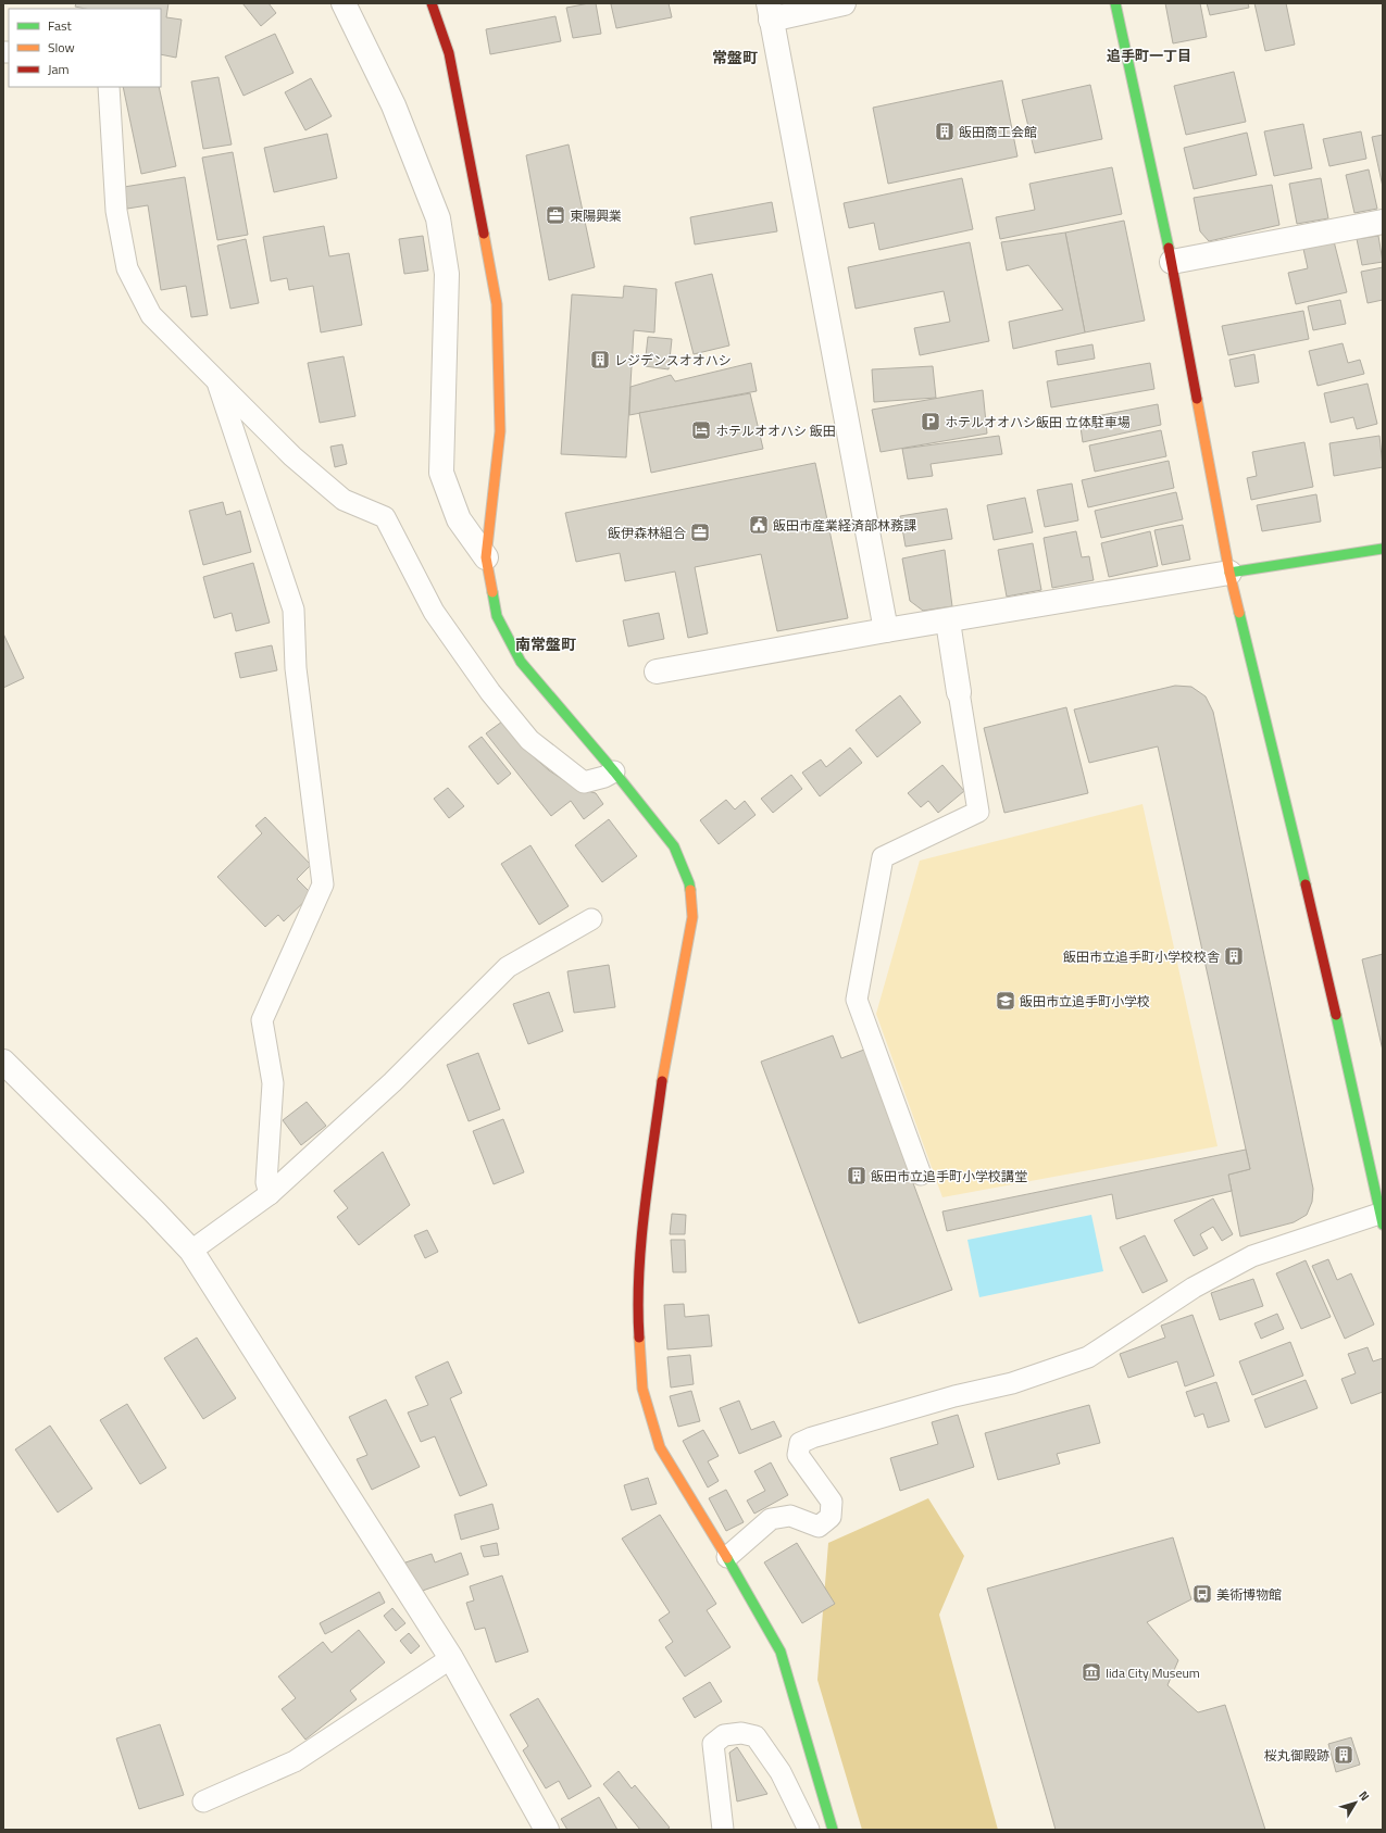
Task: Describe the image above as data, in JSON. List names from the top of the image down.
{
  "districts": ["追手町一丁目", "常盤町", "南常盤町"],
  "places": {
    "building": [
      "飯田商工会館",
      "レジデンスオオハシ",
      "飯田市立追手町小学校校舎",
      "飯田市立追手町小学校講堂",
      "桜丸御殿跡"
    ],
    "office": ["東陽興業", "飯伊森林組合"],
    "parking": ["ホテルオオハシ飯田 立体駐車場"],
    "hotel": ["ホテルオオハシ 飯田"],
    "public building": ["飯田市産業経済部林務課"],
    "school or university": ["飯田市立追手町小学校"],
    "bus stop": ["美術博物館"],
    "museum": ["Iida City Museum"]
  },
  "legend": ["Fast", "Slow", "Jam"],
  "north": "top right"
}
